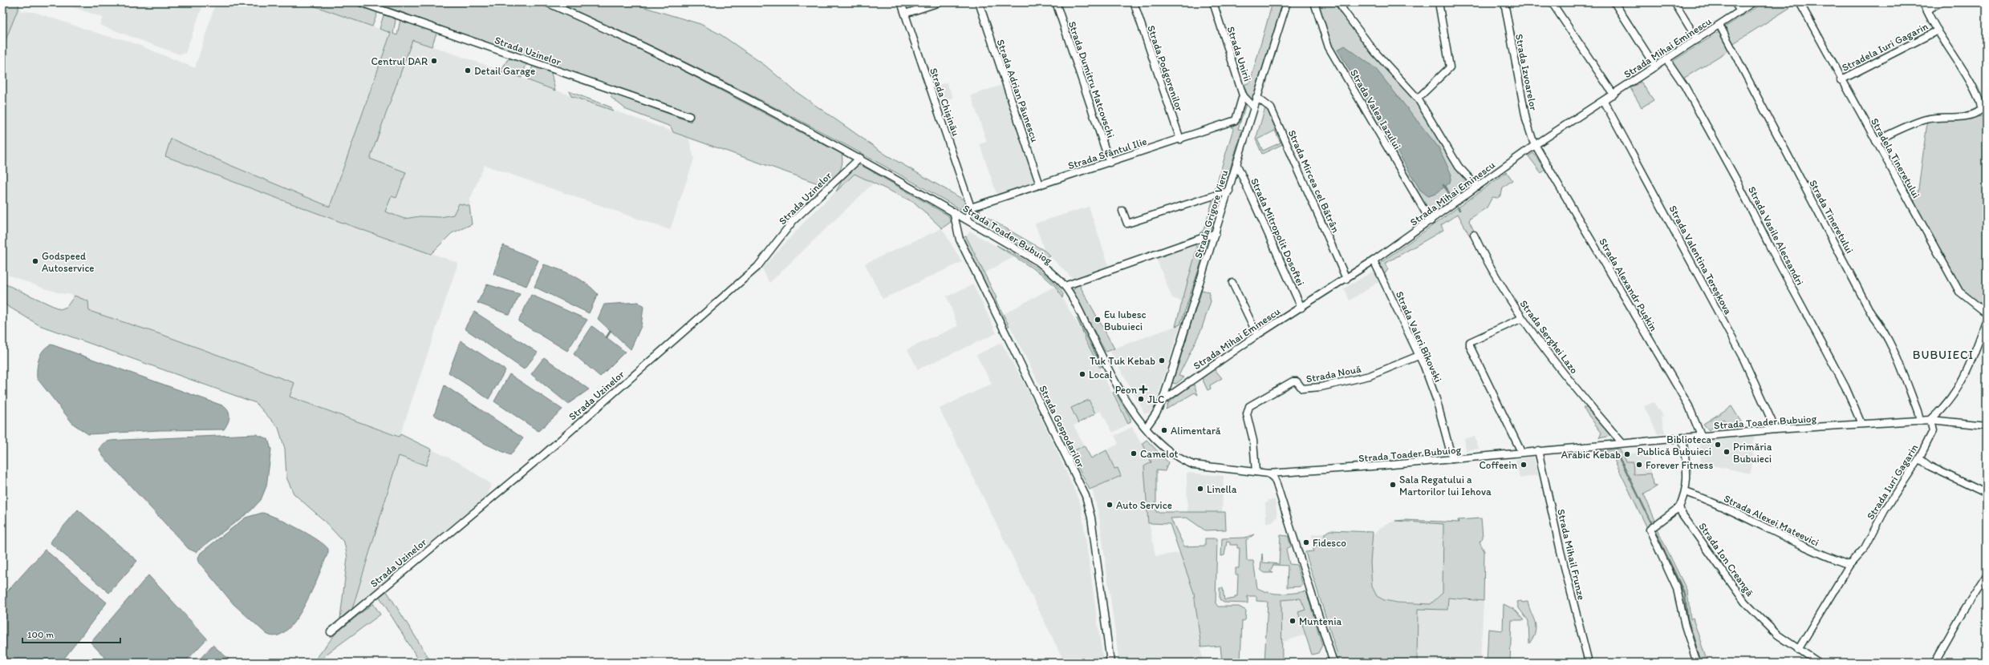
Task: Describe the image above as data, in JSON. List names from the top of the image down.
{
  "streets": {
    "street": [
      "Stradela Iuri Gagarin",
      "Strada Mihai Eminescu",
      "Strada Uzinelor",
      "Strada Unirii",
      "Strada Podgorenilor",
      "Strada Izvoarelor",
      "Strada Dumitru Matcovschi",
      "Strada Adrian Păunescu",
      "Strada Chișinău",
      "Strada Valea Iazului",
      "Strada Sfântul Ilie",
      "Stradela Tineretului",
      "Strada Mircea cel Bătrân",
      "Strada Grigore Vieru",
      "Strada Tineretului",
      "Strada Mitropolit Dosoftei",
      "Strada Toader Bubuiog",
      "Strada Vasile Alecsandri",
      "Strada Valentina Tereșkova",
      "Strada Alexandr Pușkin",
      "Strada Valeri Bîkovski",
      "Strada Serghei Lazo",
      "Strada Nouă",
      "Strada Gospodarilor",
      "Strada Iuri Gagarin",
      "Strada Alexei Mateevici",
      "Strada Mihail Frunze",
      "Strada Ion Creangă"
    ]
  },
  "crossings": [
    ["Stradela Iuri Gagarin", "Stradela Tineretului"],
    ["Strada Mihai Eminescu", "Strada Izvoarelor"],
    ["Strada Mihai Eminescu", "Strada Valea Iazului"],
    ["Strada Mihai Eminescu", "Strada Mircea cel Bătrân"],
    ["Strada Mihai Eminescu", "Strada Grigore Vieru"],
    ["Strada Mihai Eminescu", "Strada Tineretului"],
    ["Strada Mihai Eminescu", "Strada Mitropolit Dosoftei"],
    ["Strada Mihai Eminescu", "Strada Vasile Alecsandri"],
    ["Strada Mihai Eminescu", "Strada Valentina Tereșkova"],
    ["Strada Mihai Eminescu", "Strada Alexandr Pușkin"],
    ["Strada Mihai Eminescu", "Strada Valeri Bîkovski"],
    ["Strada Unirii", "Strada Sfântul Ilie"],
    ["Strada Unirii", "Strada Grigore Vieru"],
    ["Strada Podgorenilor", "Strada Sfântul Ilie"],
    ["Strada Izvoarelor", "Strada Alexandr Pușkin"],
    ["Strada Dumitru Matcovschi", "Strada Sfântul Ilie"],
    ["Strada Adrian Păunescu", "Strada Sfântul Ilie"],
    ["Strada Chișinău", "Strada Sfântul Ilie"],
    ["Strada Mircea cel Bătrân", "Strada Grigore Vieru"],
    ["Strada Grigore Vieru", "Strada Mitropolit Dosoftei"],
    ["Strada Grigore Vieru", "Strada Toader Bubuiog"],
    ["Strada Tineretului", "Strada Toader Bubuiog"],
    ["Strada Toader Bubuiog", "Strada Vasile Alecsandri"],
    ["Strada Toader Bubuiog", "Strada Valentina Tereșkova"],
    ["Strada Toader Bubuiog", "Strada Alexandr Pușkin"],
    ["Strada Toader Bubuiog", "Strada Valeri Bîkovski"],
    ["Strada Toader Bubuiog", "Strada Serghei Lazo"],
    ["Strada Toader Bubuiog", "Strada Nouă"],
    ["Strada Toader Bubuiog", "Strada Gospodarilor"],
    ["Strada Toader Bubuiog", "Strada Iuri Gagarin"],
    ["Strada Toader Bubuiog", "Strada Mihail Frunze"],
    ["Strada Valeri Bîkovski", "Strada Nouă"],
    ["Strada Iuri Gagarin", "Strada Alexei Mateevici"],
    ["Strada Iuri Gagarin", "Strada Ion Creangă"]
  ],
  "districts": ["BUBUIECI"],
  "places": {
    "other": [
      "Centrul DAR",
      "Detail Garage",
      "Godspeed Autoservice",
      "Eu Iubesc Bubuieci",
      "Tuk Tuk Kebab",
      "Local",
      "JLC",
      "Alimentară",
      "Biblioteca Publică Bubuieci",
      "Primăria Bubuieci",
      "Camelot",
      "Arabic Kebab",
      "Coffeein",
      "Forever Fitness",
      "Sala Regatului a Martorilor lui Iehova",
      "Linella",
      "Auto Service",
      "Fidesco",
      "Muntenia"
    ],
    "health": ["Peon"]
  },
  "scale_bar": "100 m"
}
